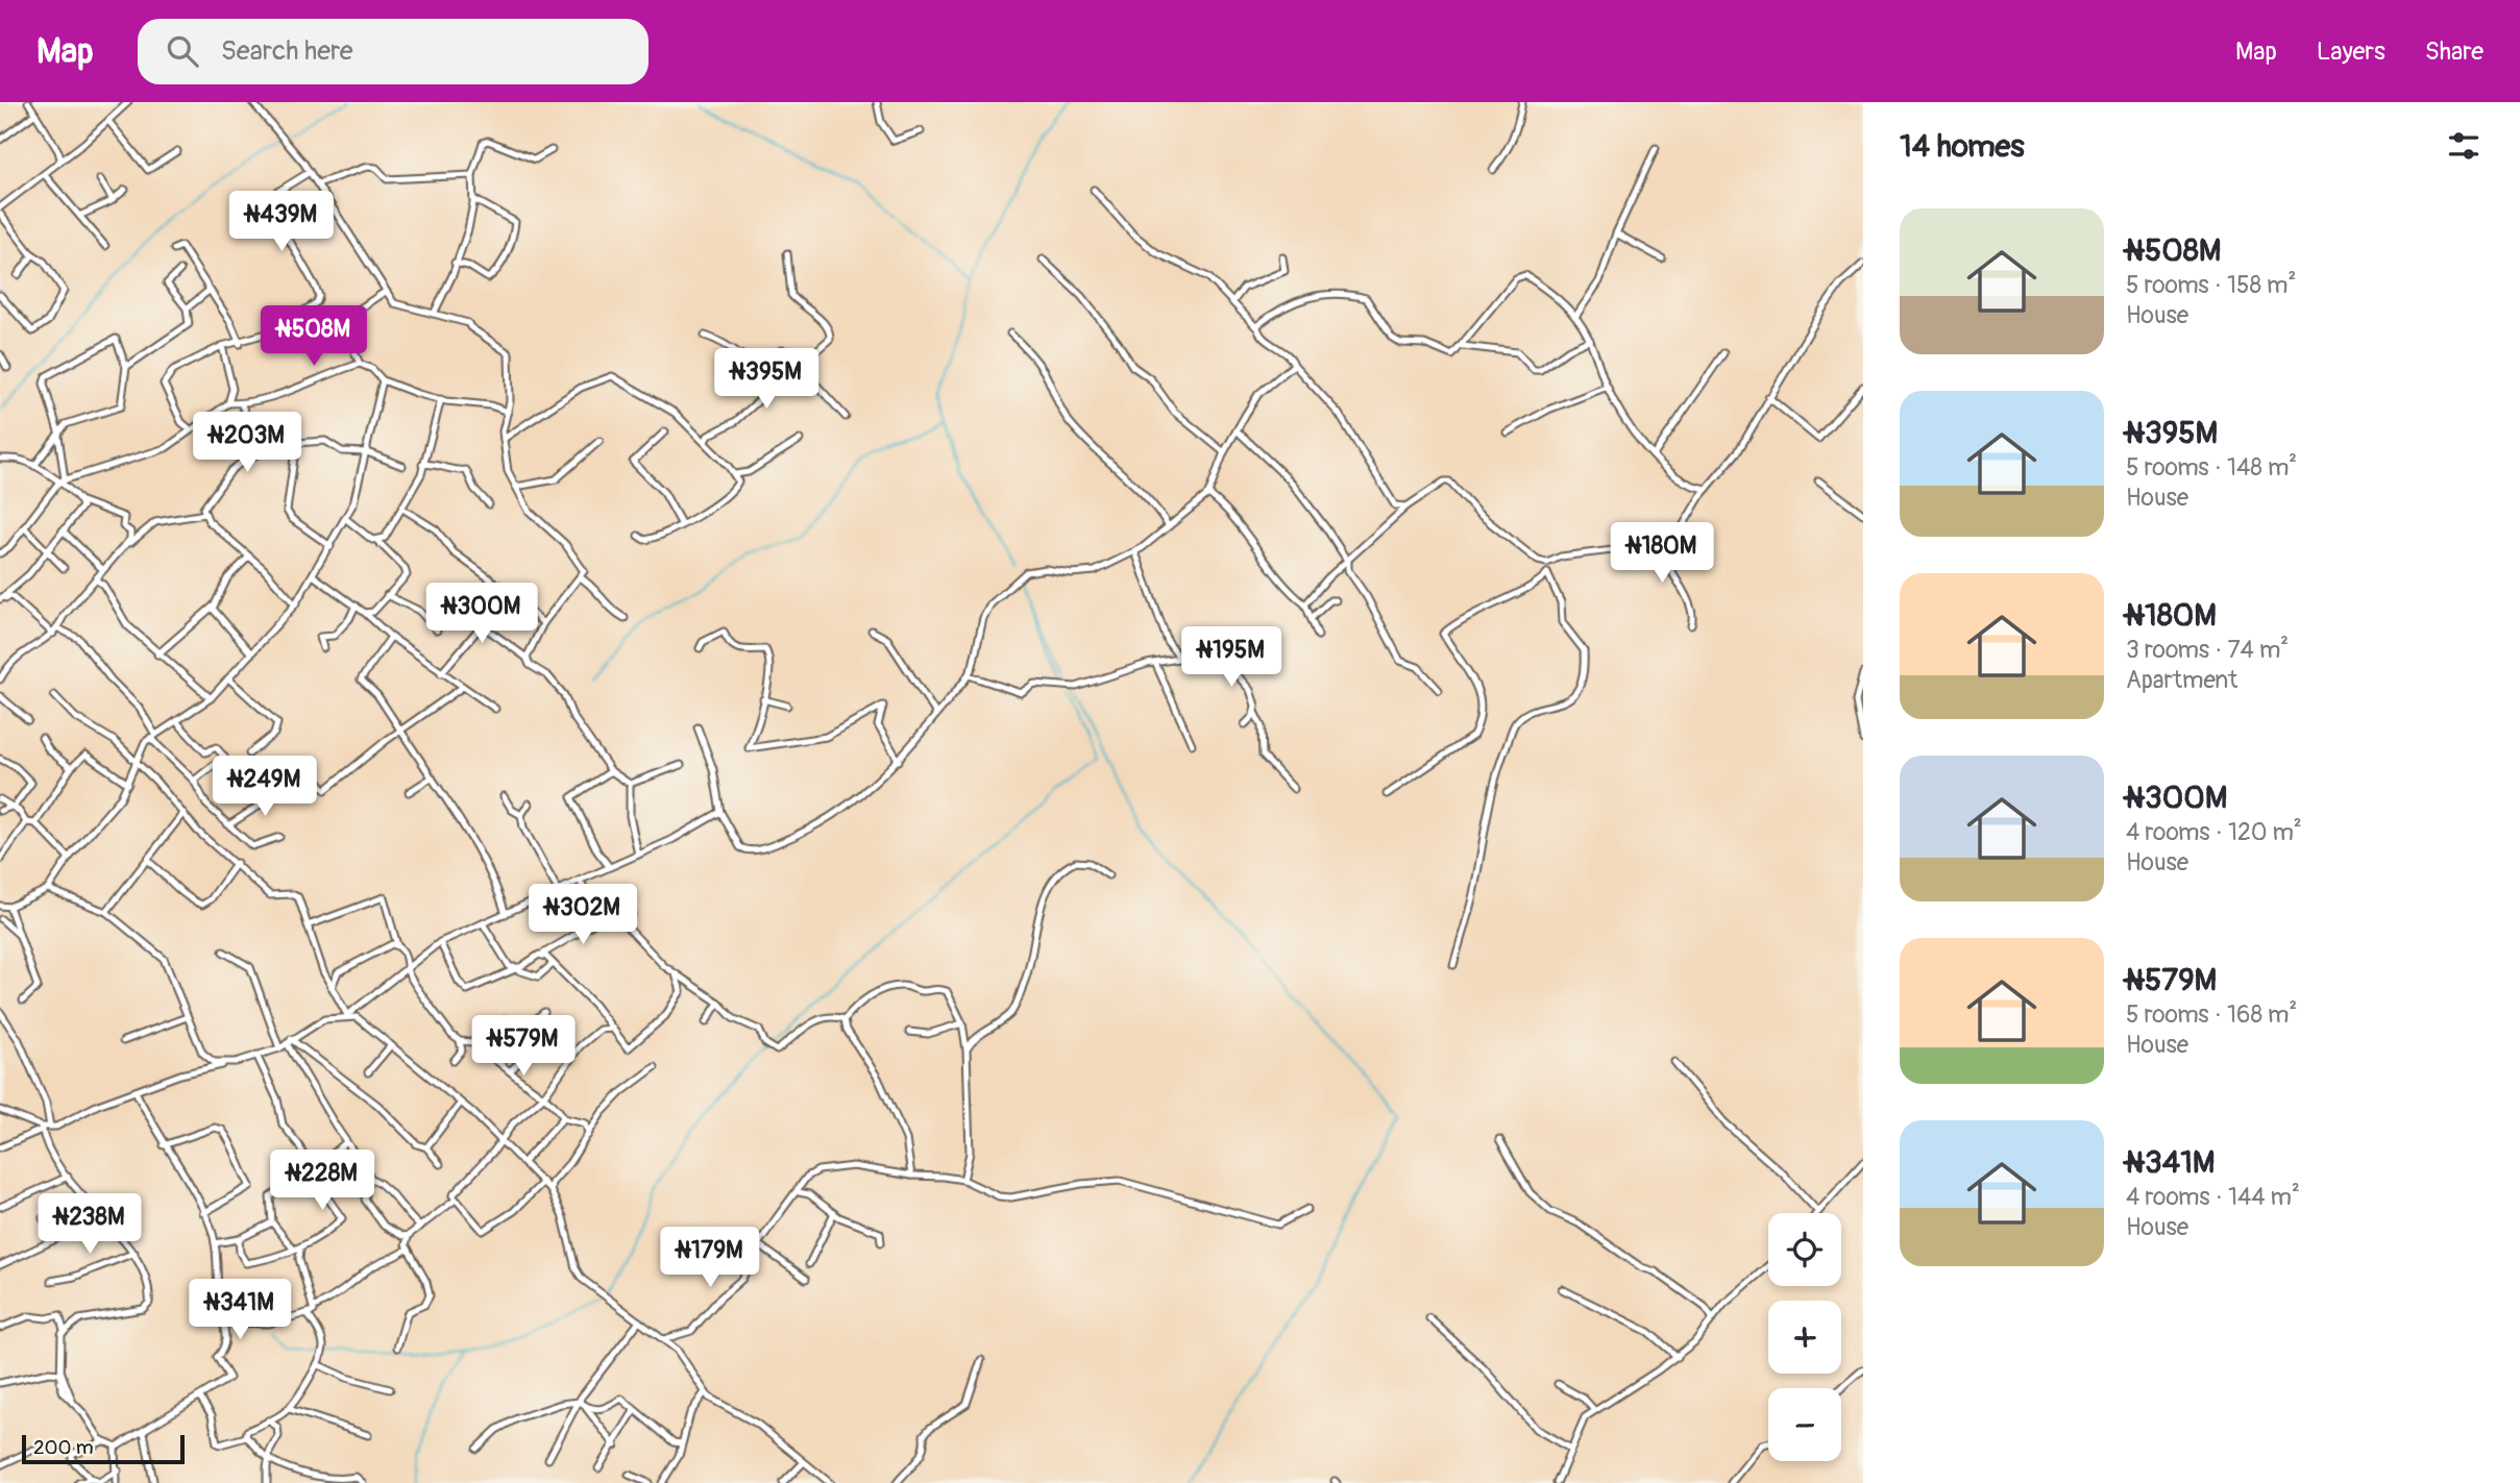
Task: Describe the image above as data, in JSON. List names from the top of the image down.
{
  "scale_bar": "200 m",
  "page": {
    "header": "Map",
    "search": "Search here",
    "nav": ["Map", "Layers", "Share"],
    "heading": "14 homes",
    "list": [
      {
        "name": "₦508M",
        "note": "5 rooms · 158 m² · House"
      },
      {
        "name": "₦395M",
        "note": "5 rooms · 148 m² · House"
      },
      {
        "name": "₦180M",
        "note": "3 rooms · 74 m² · Apartment"
      },
      {
        "name": "₦300M",
        "note": "4 rooms · 120 m² · House"
      },
      {
        "name": "₦579M",
        "note": "5 rooms · 168 m² · House"
      },
      {
        "name": "₦341M",
        "note": "4 rooms · 144 m² · House"
      }
    ],
    "price": [
      "₦439M",
      "₦508M",
      "₦395M",
      "₦203M",
      "₦180M",
      "₦300M",
      "₦195M",
      "₦249M",
      "₦302M",
      "₦579M",
      "₦228M",
      "₦238M",
      "₦179M",
      "₦341M"
    ],
    "map_buttons": ["+", "−"],
    "scale": "200 m"
  }
}
